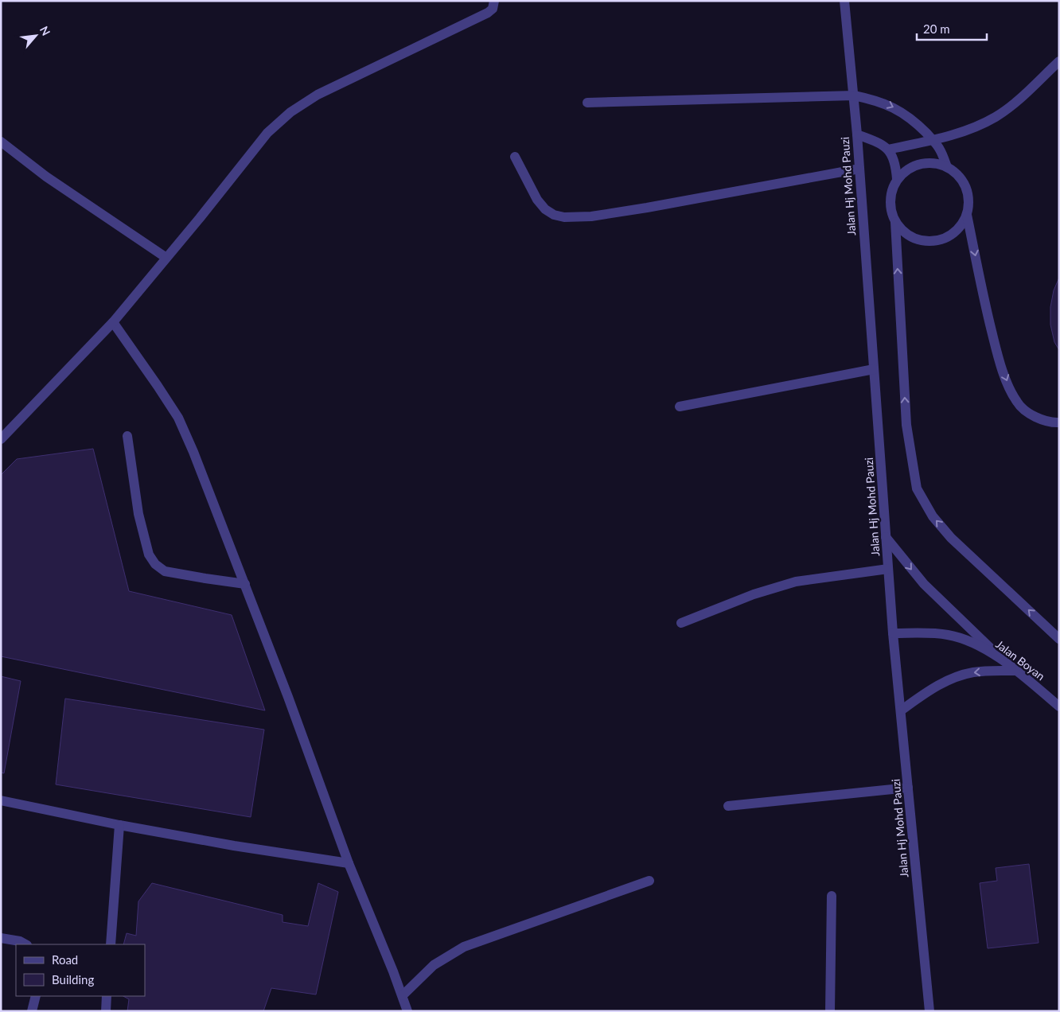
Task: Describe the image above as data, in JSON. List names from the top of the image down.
{
  "streets": {
    "street": ["Jalan Hj Mohd Pauzi", "Jalan Boyan"]
  },
  "crossings": [
    ["Jalan Hj Mohd Pauzi", "Jalan Boyan"]
  ],
  "legend": ["Road", "Building"],
  "scale_bar": "20 m",
  "north": "top right"
}
